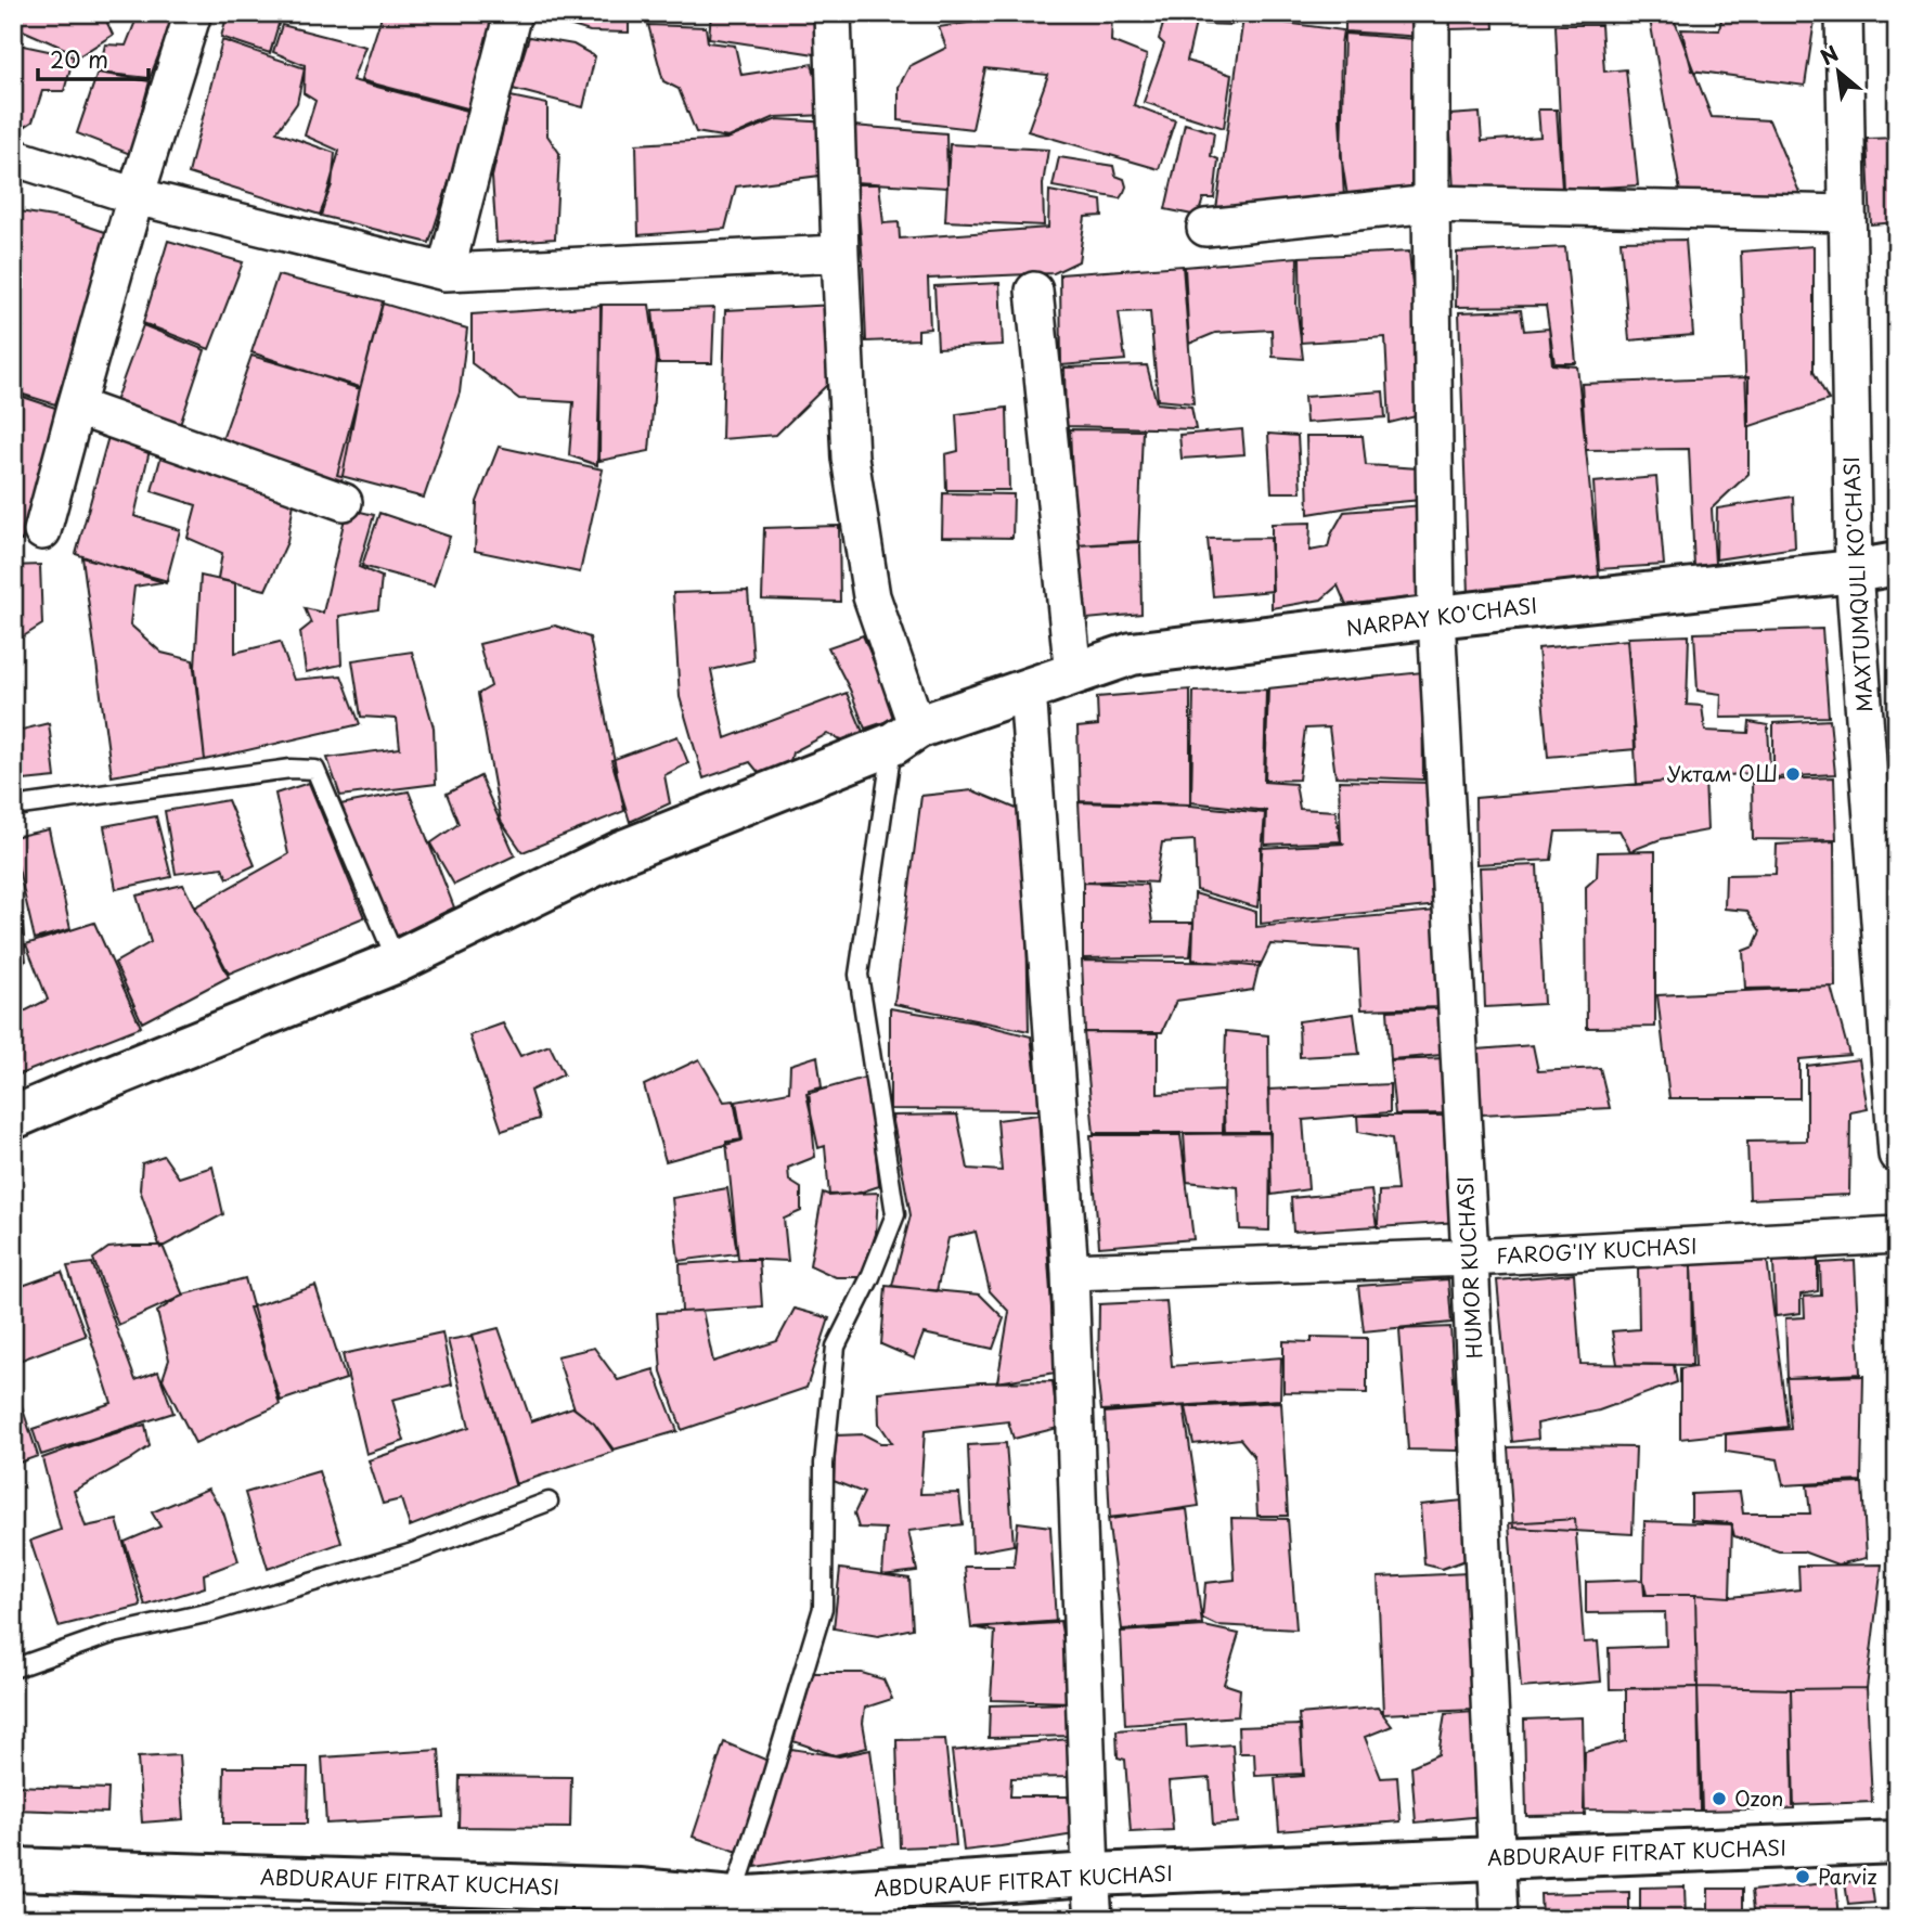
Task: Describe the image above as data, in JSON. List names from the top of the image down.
{
  "streets": {
    "street": [
      "MAXTUMQULI KO'CHASI",
      "NARPAY KO'CHASI",
      "FAROG'IY KUCHASI",
      "HUMOR KUCHASI",
      "ABDURAUF FITRAT KUCHASI"
    ]
  },
  "crossings": [
    ["MAXTUMQULI KO'CHASI", "NARPAY KO'CHASI"],
    ["NARPAY KO'CHASI", "HUMOR KUCHASI"],
    ["FAROG'IY KUCHASI", "HUMOR KUCHASI"],
    ["HUMOR KUCHASI", "ABDURAUF FITRAT KUCHASI"]
  ],
  "places": ["Уктам ОШ", "Ozon", "Parviz"],
  "scale_bar": "20 m",
  "north": "top left"
}
